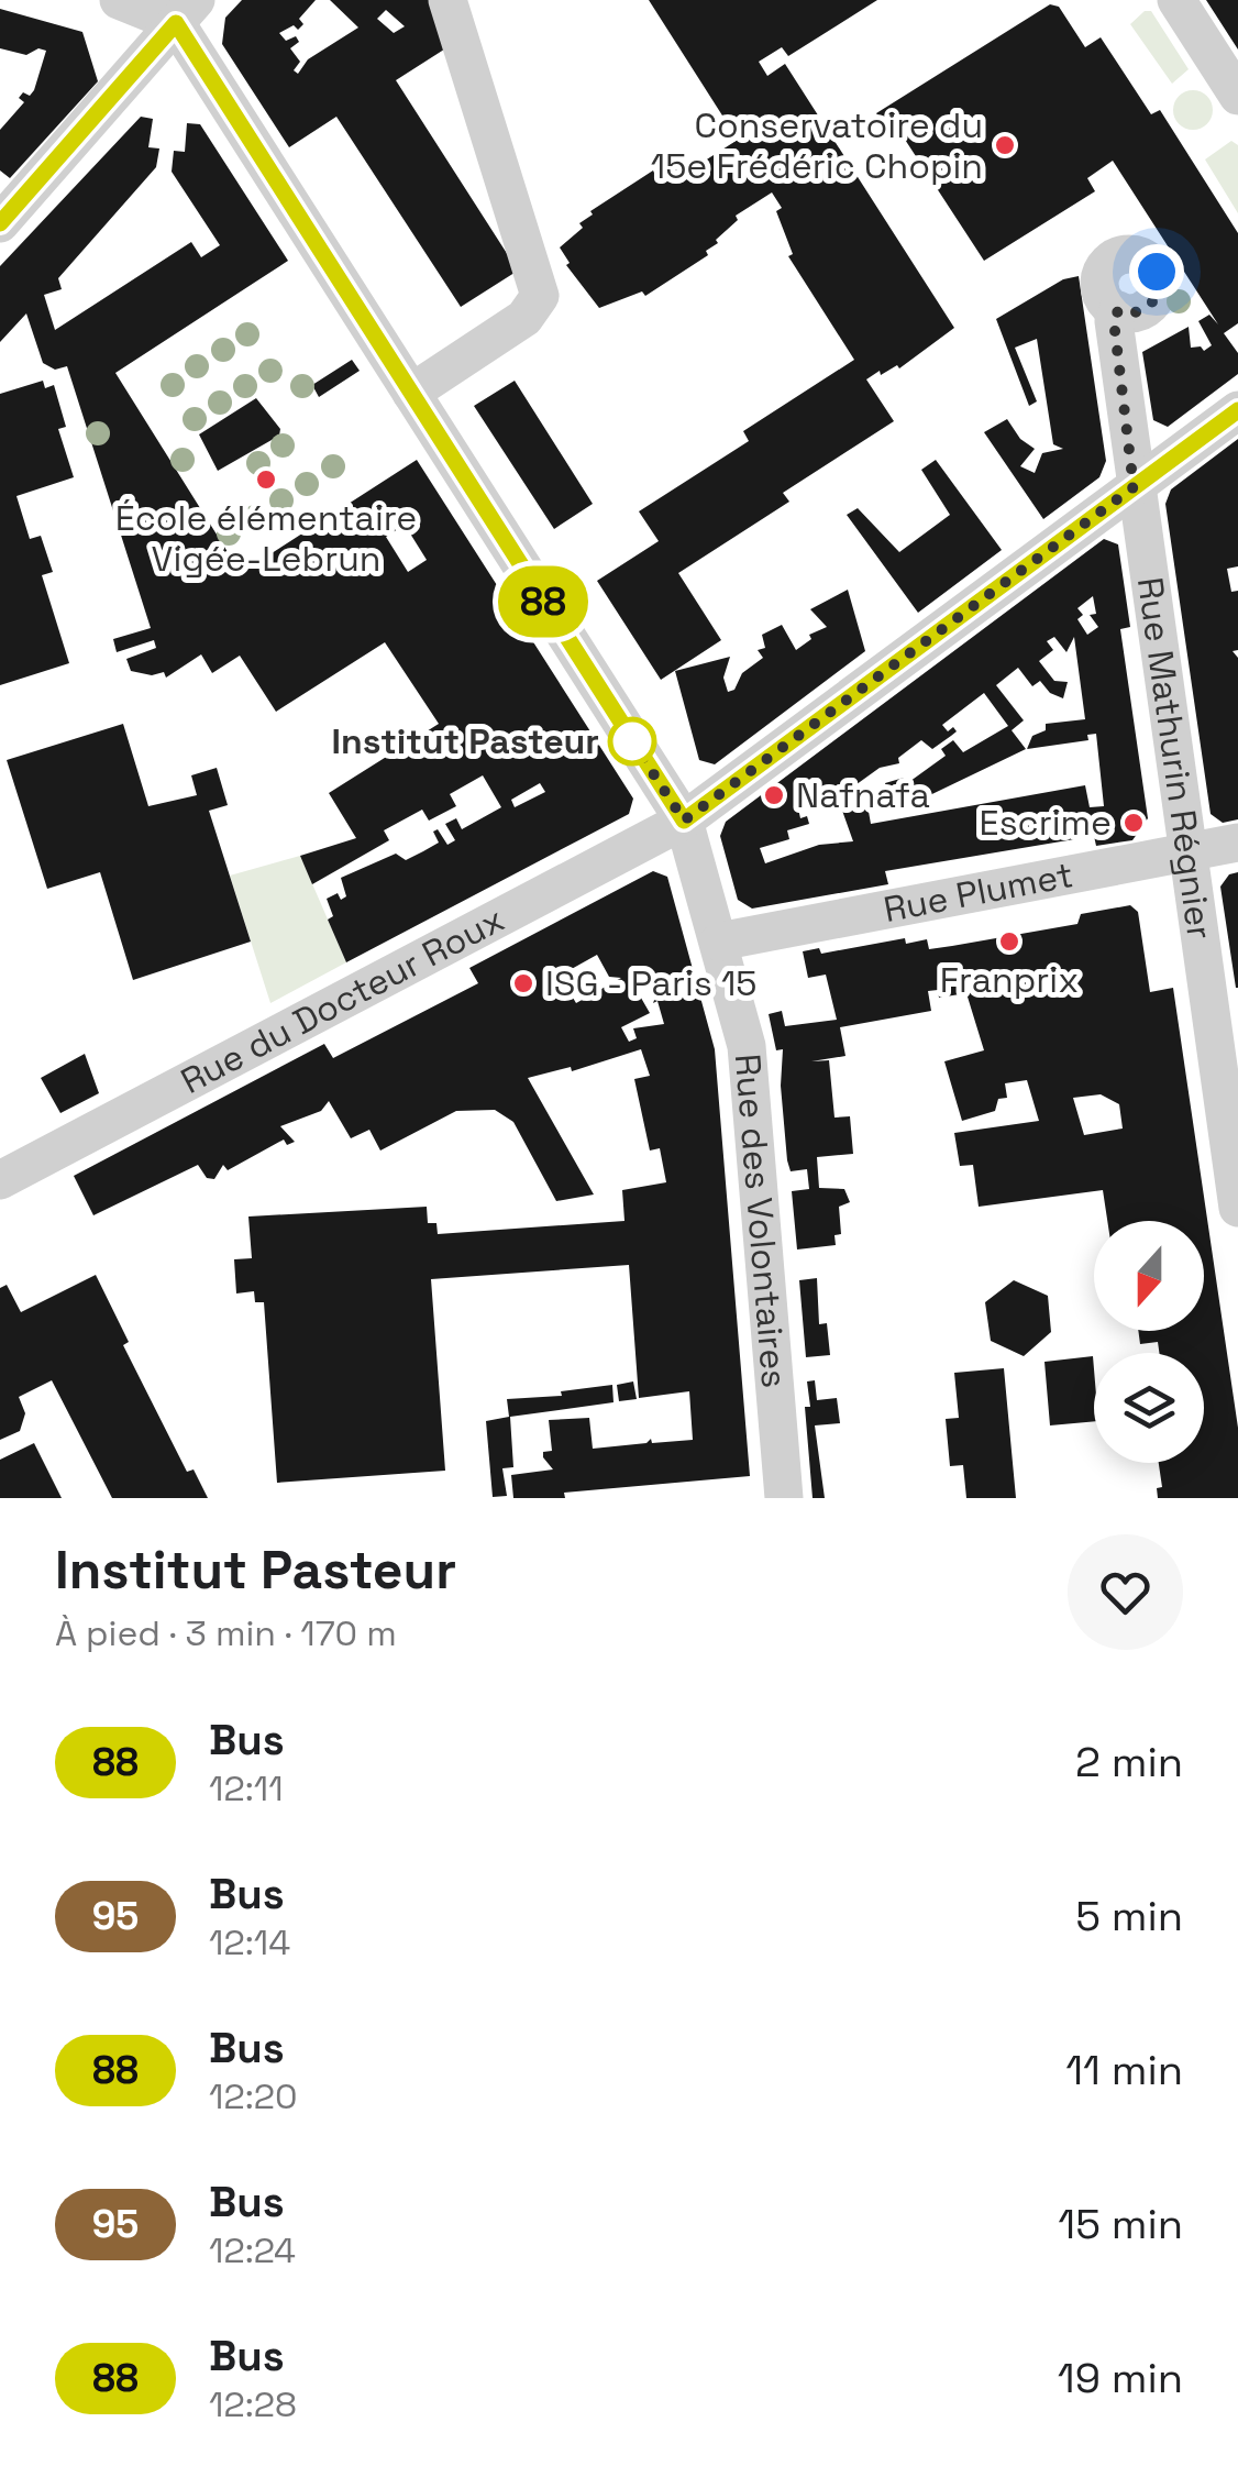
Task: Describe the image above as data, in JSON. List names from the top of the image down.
{
  "streets": {
    "street": [
      "Rue Mathurin Régnier",
      "Rue Plumet",
      "Rue du Docteur Roux",
      "Rue des Volontaires"
    ]
  },
  "crossings": [
    ["Rue Mathurin Régnier", "Rue Plumet"],
    ["Rue Mathurin Régnier", "Rue du Docteur Roux"],
    ["Rue Plumet", "Rue des Volontaires"],
    ["Rue du Docteur Roux", "Rue des Volontaires"]
  ],
  "places": [
    "Conservatoire du 15e Frédéric Chopin",
    "École élémentaire Vigée-Lebrun",
    "Institut Pasteur",
    "Nafnafa",
    "Escrime",
    "Franprix",
    "ISG - Paris 15"
  ],
  "lines": ["bus line 88"],
  "north": "bottom",
  "page": {
    "on_map": "88",
    "heading": ["Institut Pasteur", "À pied · 3 min · 170 m"],
    "list": [
      {
        "mark": "88",
        "name": "Bus",
        "note": "12:11",
        "value": "2 min"
      },
      {
        "mark": "95",
        "name": "Bus",
        "note": "12:14",
        "value": "5 min"
      },
      {
        "mark": "88",
        "name": "Bus",
        "note": "12:20",
        "value": "11 min"
      },
      {
        "mark": "95",
        "name": "Bus",
        "note": "12:24",
        "value": "15 min"
      },
      {
        "mark": "88",
        "name": "Bus",
        "note": "12:28",
        "value": "19 min"
      }
    ]
  }
}
